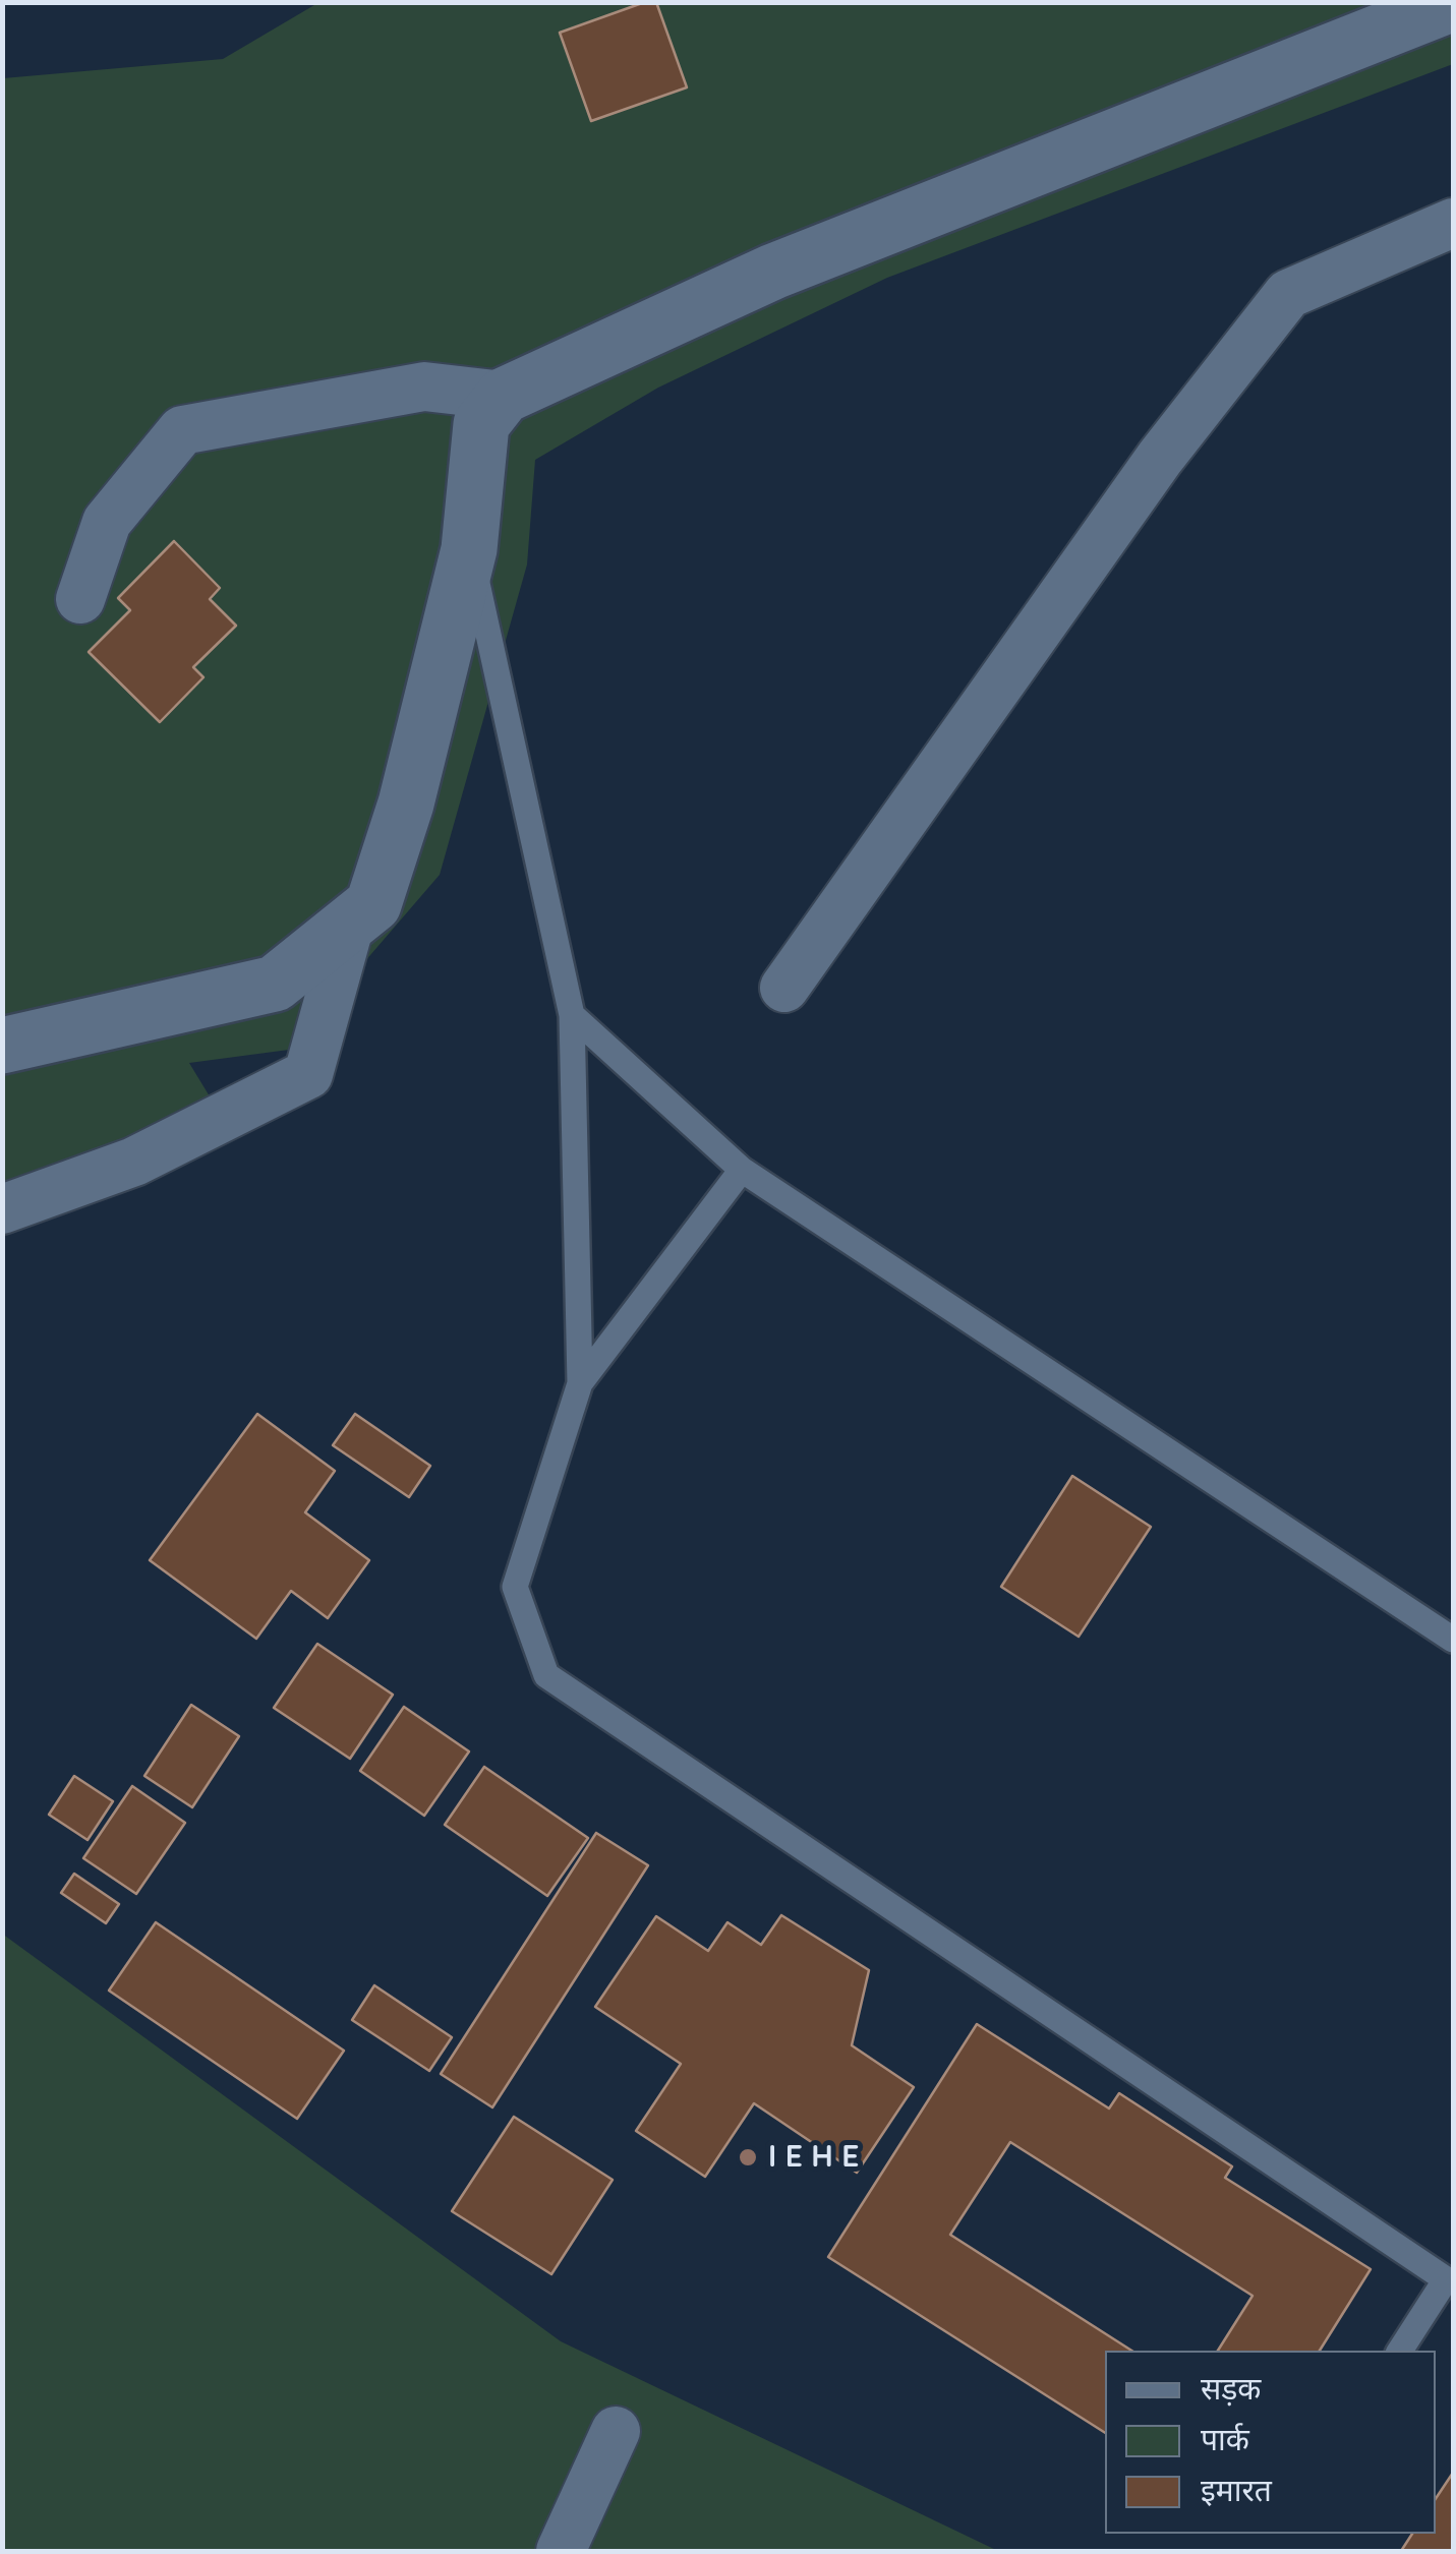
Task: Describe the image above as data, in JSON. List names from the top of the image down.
{
  "places": ["I E H E"],
  "legend": ["सड़क", "पार्क", "इमारत"]
}
